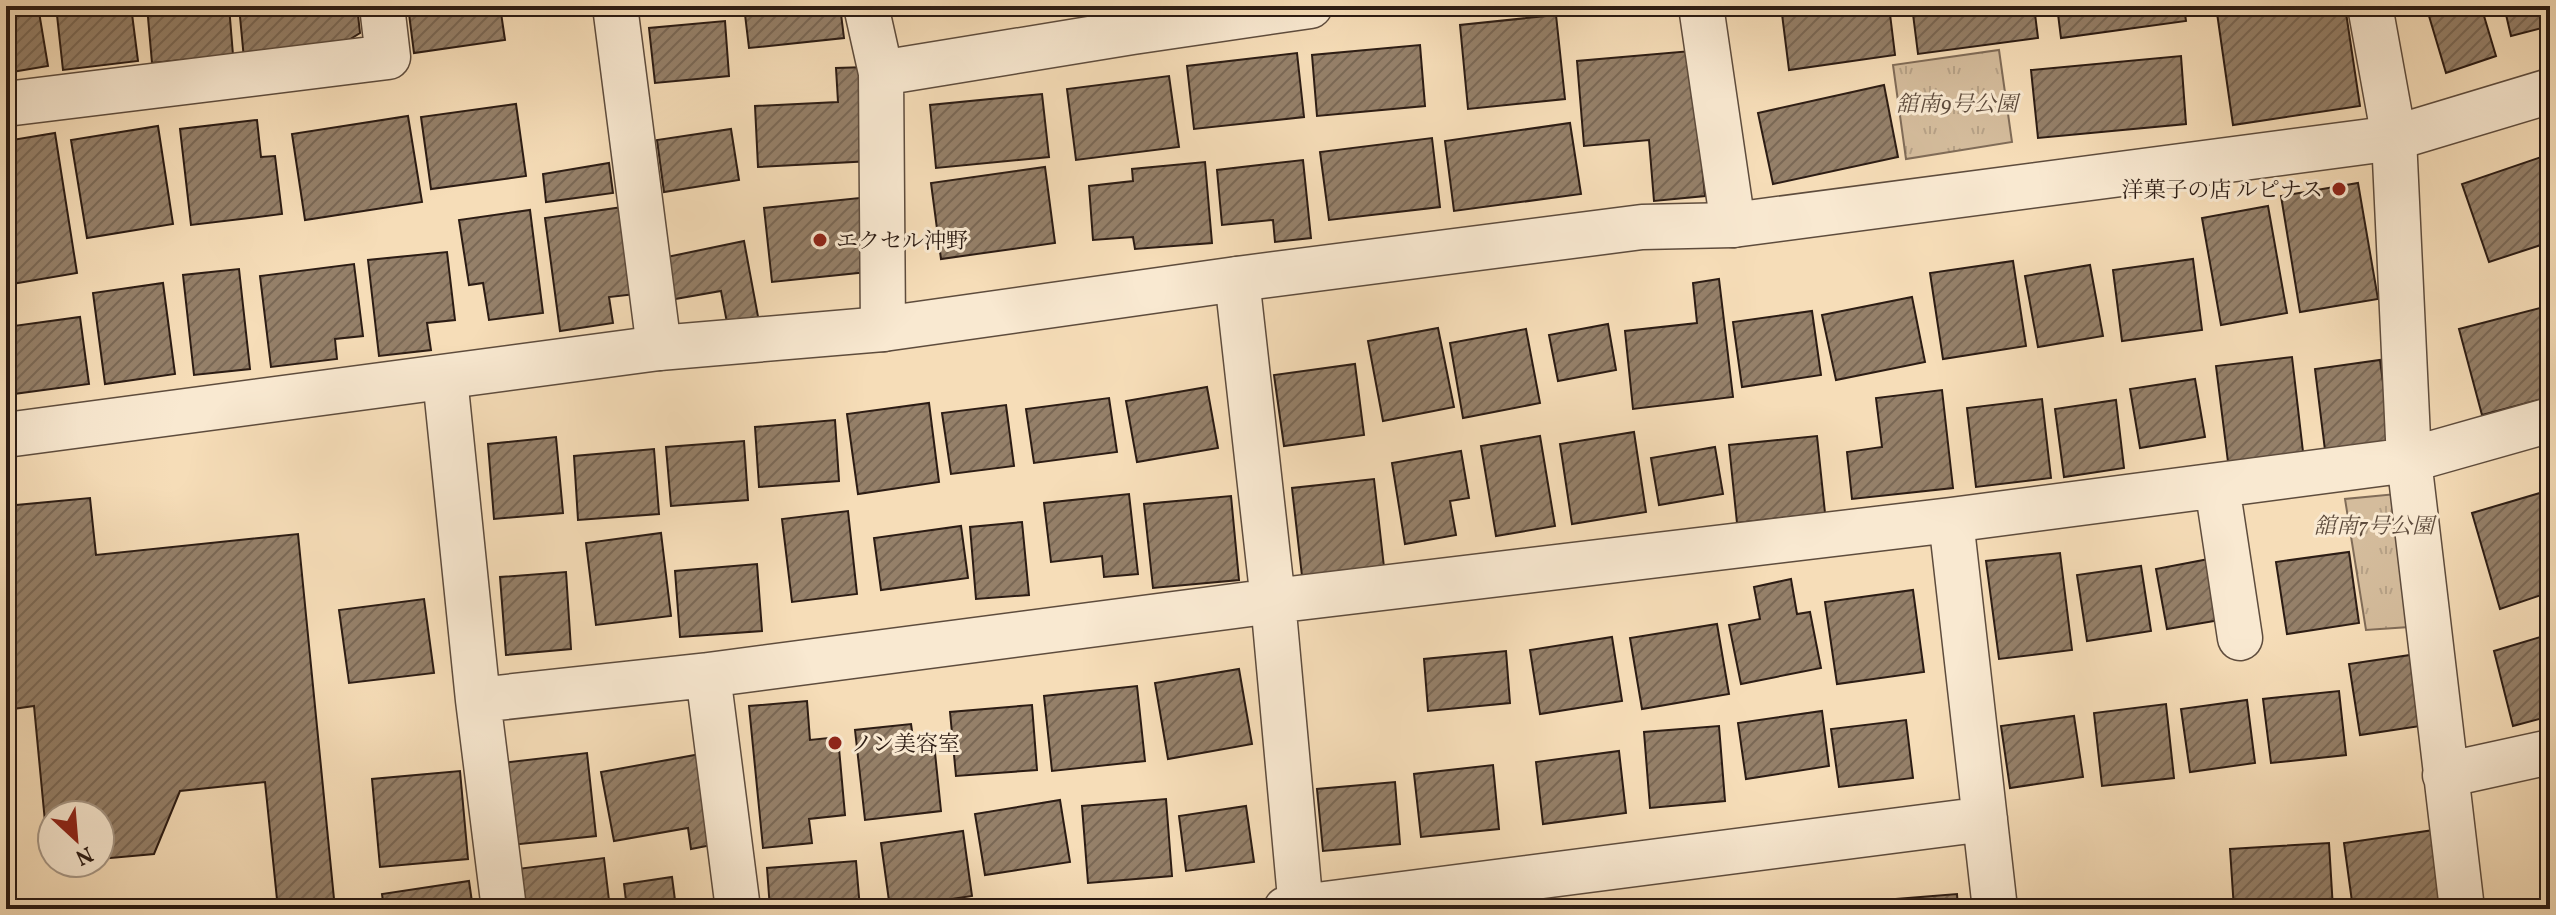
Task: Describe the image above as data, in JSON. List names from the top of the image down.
{
  "parks": ["舘南9号公園", "舘南7号公園"],
  "places": ["洋菓子の店 ルピナス", "エクセル沖野", "ノン美容室"],
  "north": "bottom right"
}
